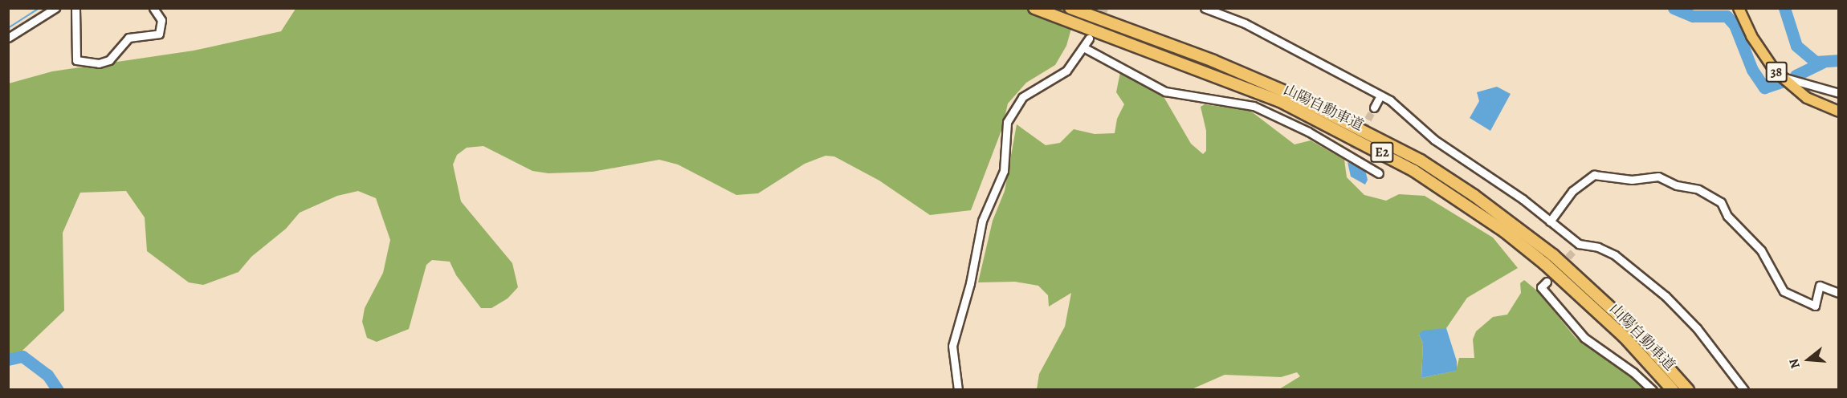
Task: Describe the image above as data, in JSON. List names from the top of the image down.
{
  "streets": {
    "highway": ["山陽自動車道", "E2"],
    "main road": ["38"]
  },
  "north": "left"
}
